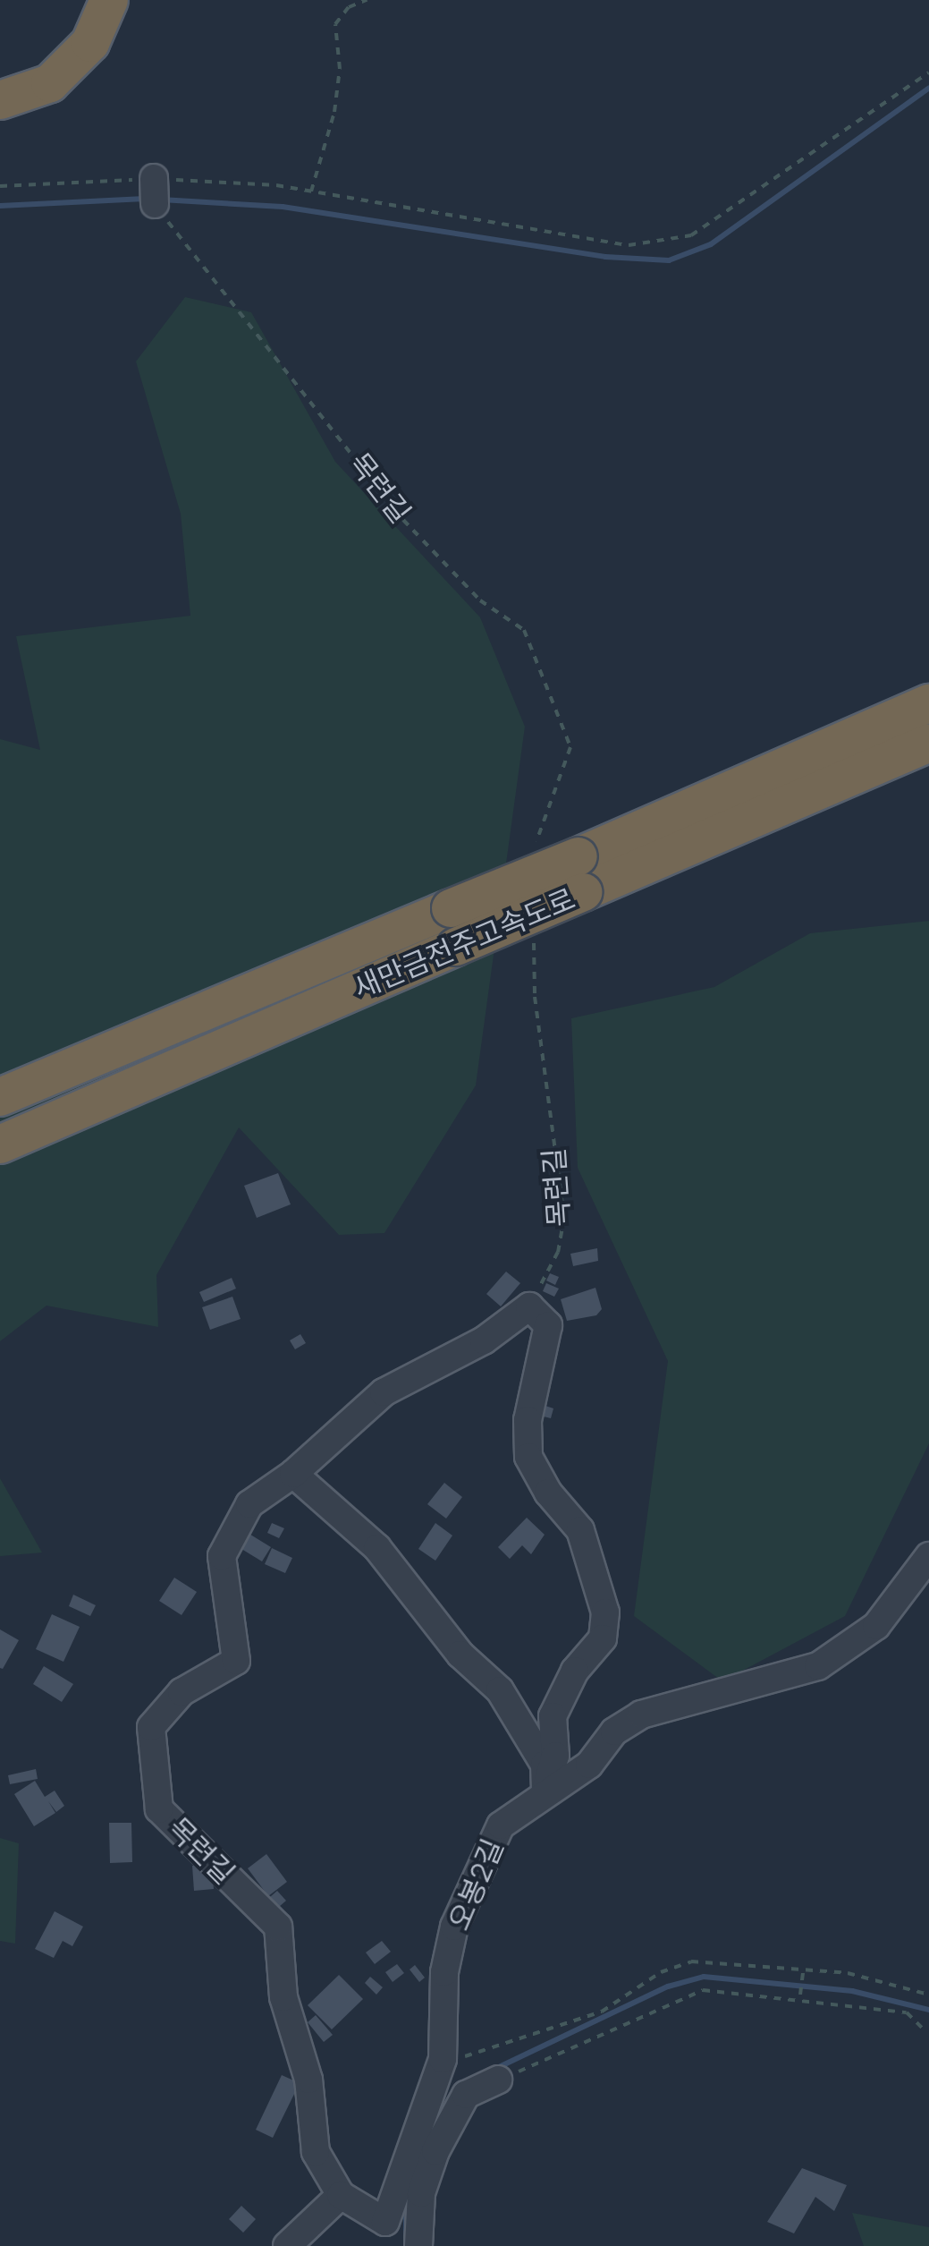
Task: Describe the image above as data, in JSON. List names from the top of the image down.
{
  "streets": {
    "highway": ["새만금전주고속도로"],
    "street": ["목련길", "오봉2길"]
  }
}
